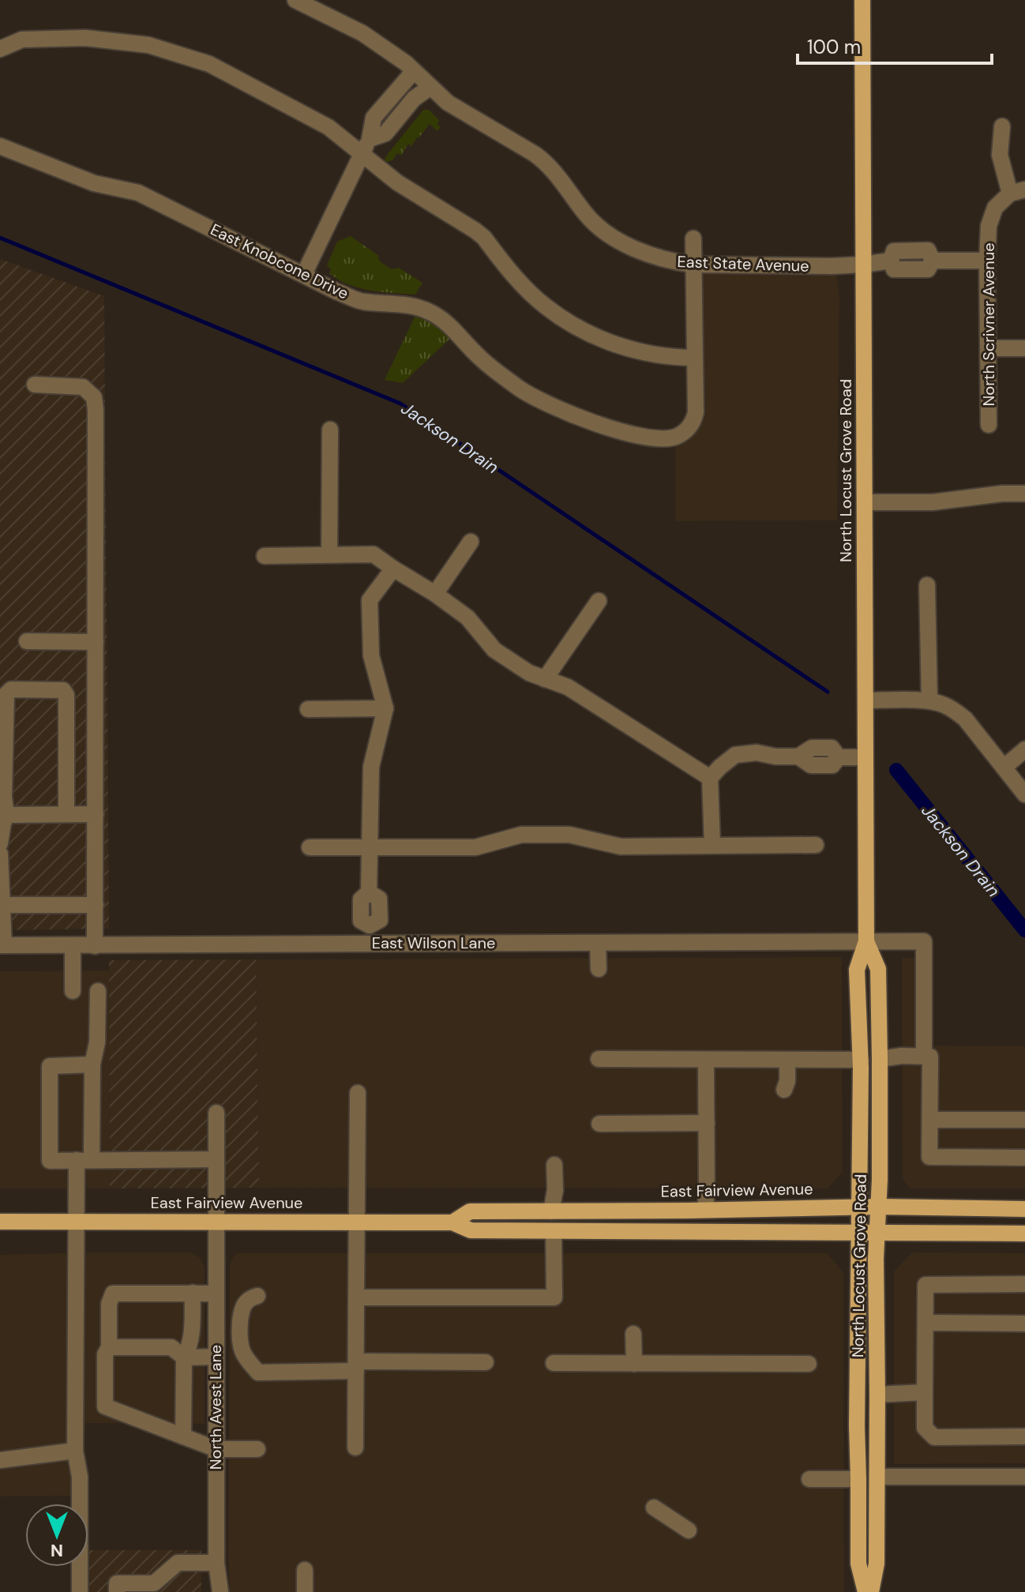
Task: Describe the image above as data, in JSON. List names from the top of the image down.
{
  "streets": {
    "main road": ["North Locust Grove Road", "East Fairview Avenue"],
    "street": [
      "East Knobcone Drive",
      "East State Avenue",
      "North Scrivner Avenue",
      "East Wilson Lane",
      "North Avest Lane"
    ]
  },
  "crossings": [
    ["East State Avenue", "North Scrivner Avenue"],
    ["East State Avenue", "North Locust Grove Road"],
    ["North Locust Grove Road", "East Wilson Lane"],
    ["North Locust Grove Road", "East Fairview Avenue"],
    ["East Fairview Avenue", "North Avest Lane"]
  ],
  "water": ["Jackson Drain"],
  "scale_bar": "100 m",
  "north": "bottom"
}
